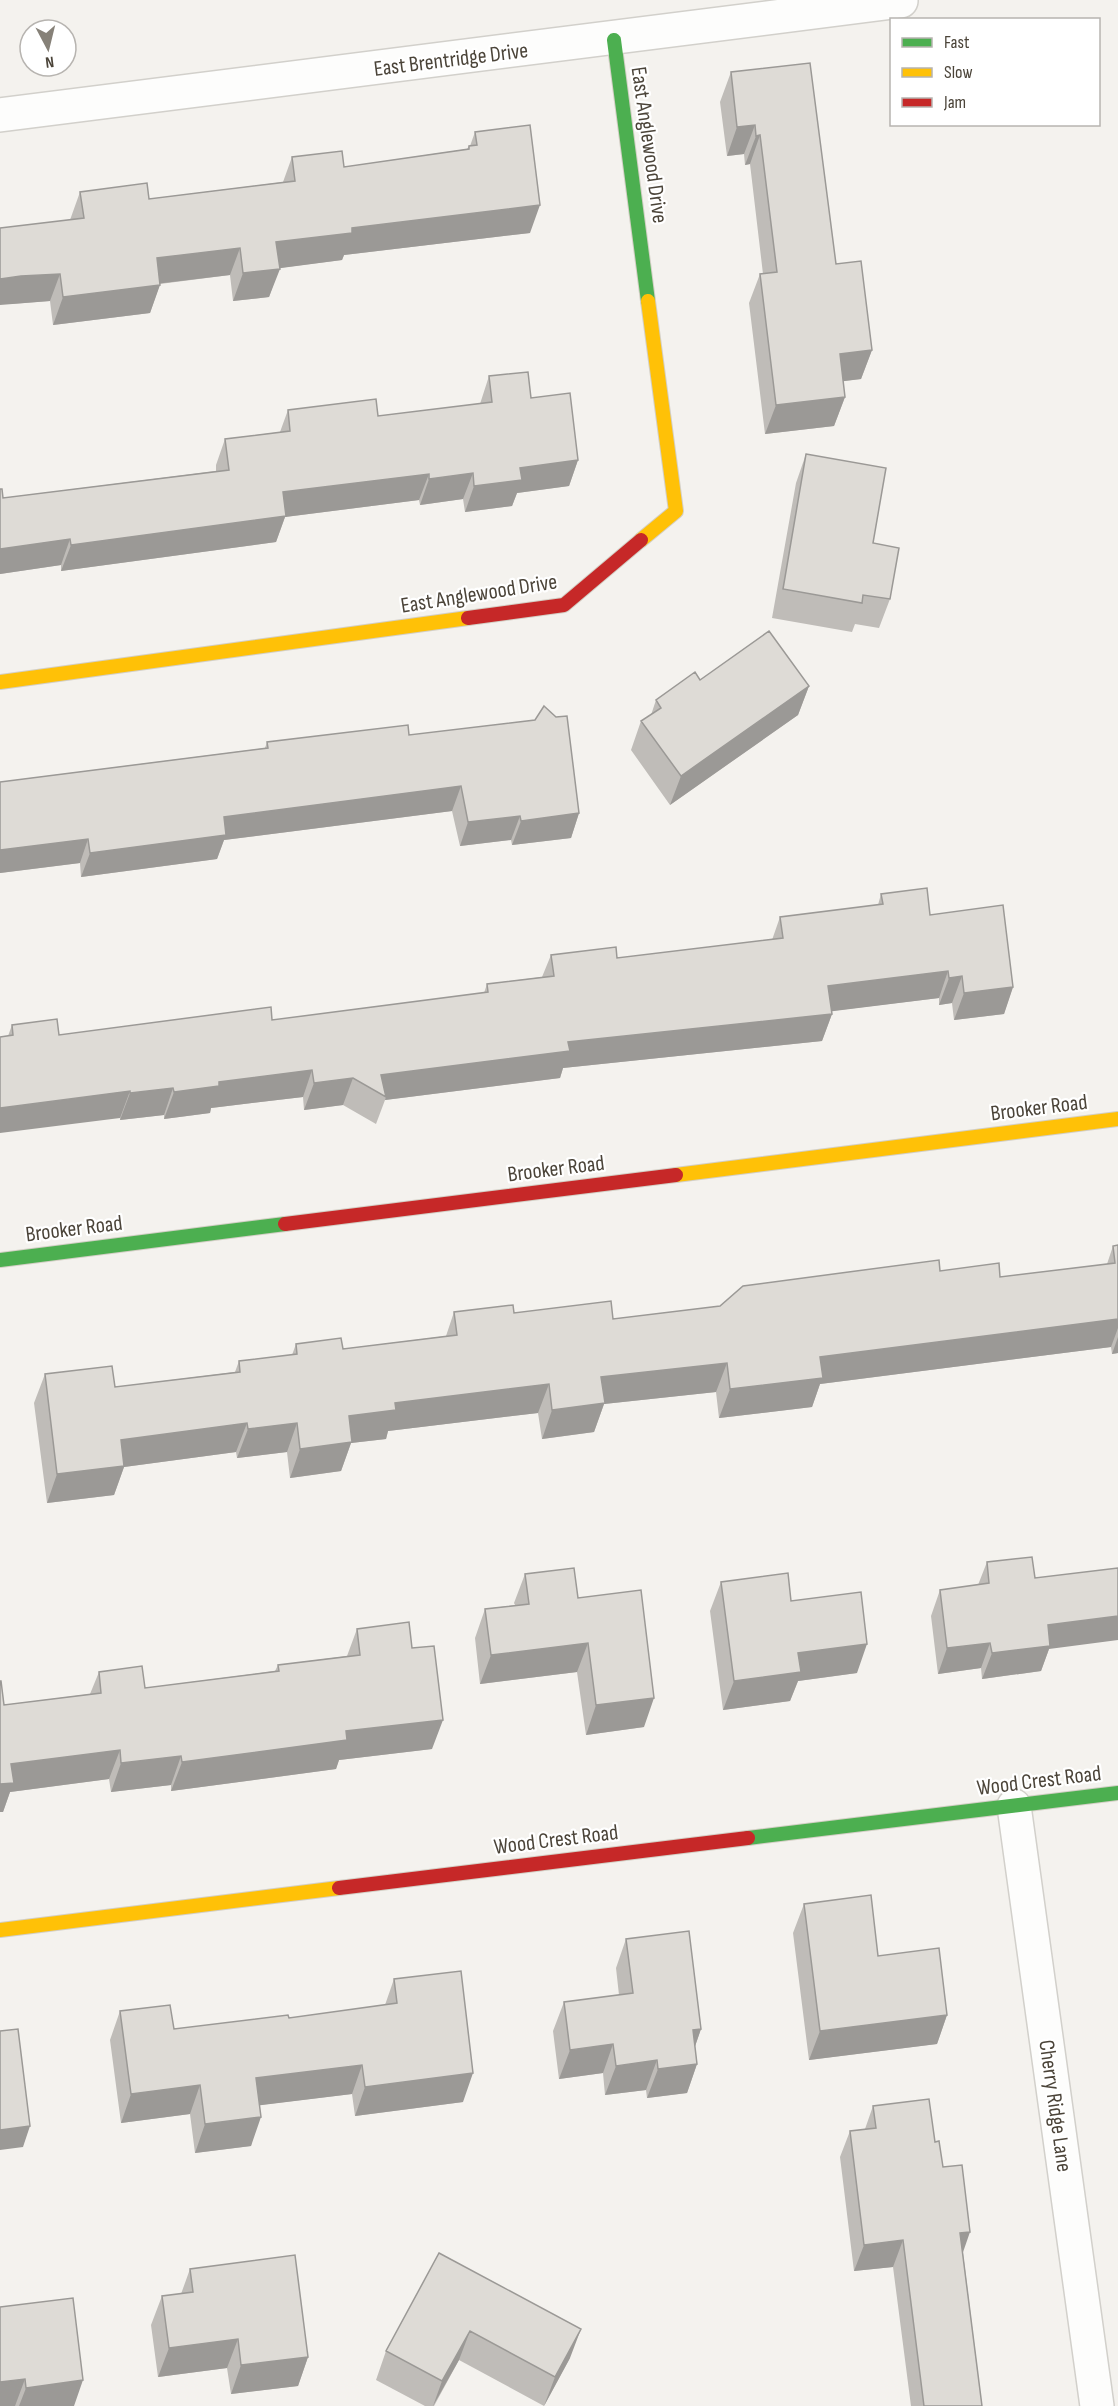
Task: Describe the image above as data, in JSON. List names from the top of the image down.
{
  "streets": {
    "street": [
      "East Brentridge Drive",
      "East Anglewood Drive",
      "Brooker Road",
      "Wood Crest Road",
      "Cherry Ridge Lane"
    ]
  },
  "crossings": [
    ["East Brentridge Drive", "East Anglewood Drive"],
    ["Wood Crest Road", "Cherry Ridge Lane"]
  ],
  "legend": ["Fast", "Slow", "Jam"],
  "north": "bottom"
}
